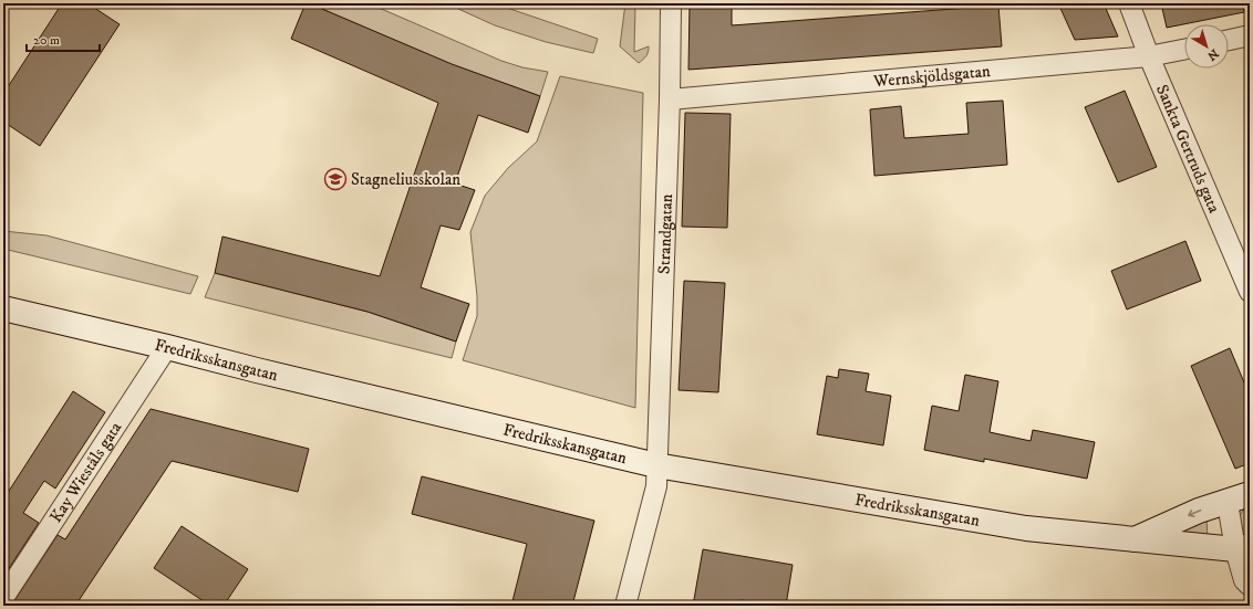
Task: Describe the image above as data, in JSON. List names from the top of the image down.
{
  "streets": {
    "main road": ["Fredriksskansgatan"],
    "street": [
      "Wernskjöldsgatan",
      "Sankta Gertruds gata",
      "Strandgatan",
      "Kay Wieståls gata"
    ]
  },
  "crossings": [
    ["Wernskjöldsgatan", "Sankta Gertruds gata"],
    ["Wernskjöldsgatan", "Strandgatan"],
    ["Strandgatan", "Fredriksskansgatan"],
    ["Fredriksskansgatan", "Kay Wieståls gata"]
  ],
  "places": {
    "school or university": ["Stagneliusskolan"]
  },
  "scale_bar": "20 m",
  "north": "bottom right"
}
